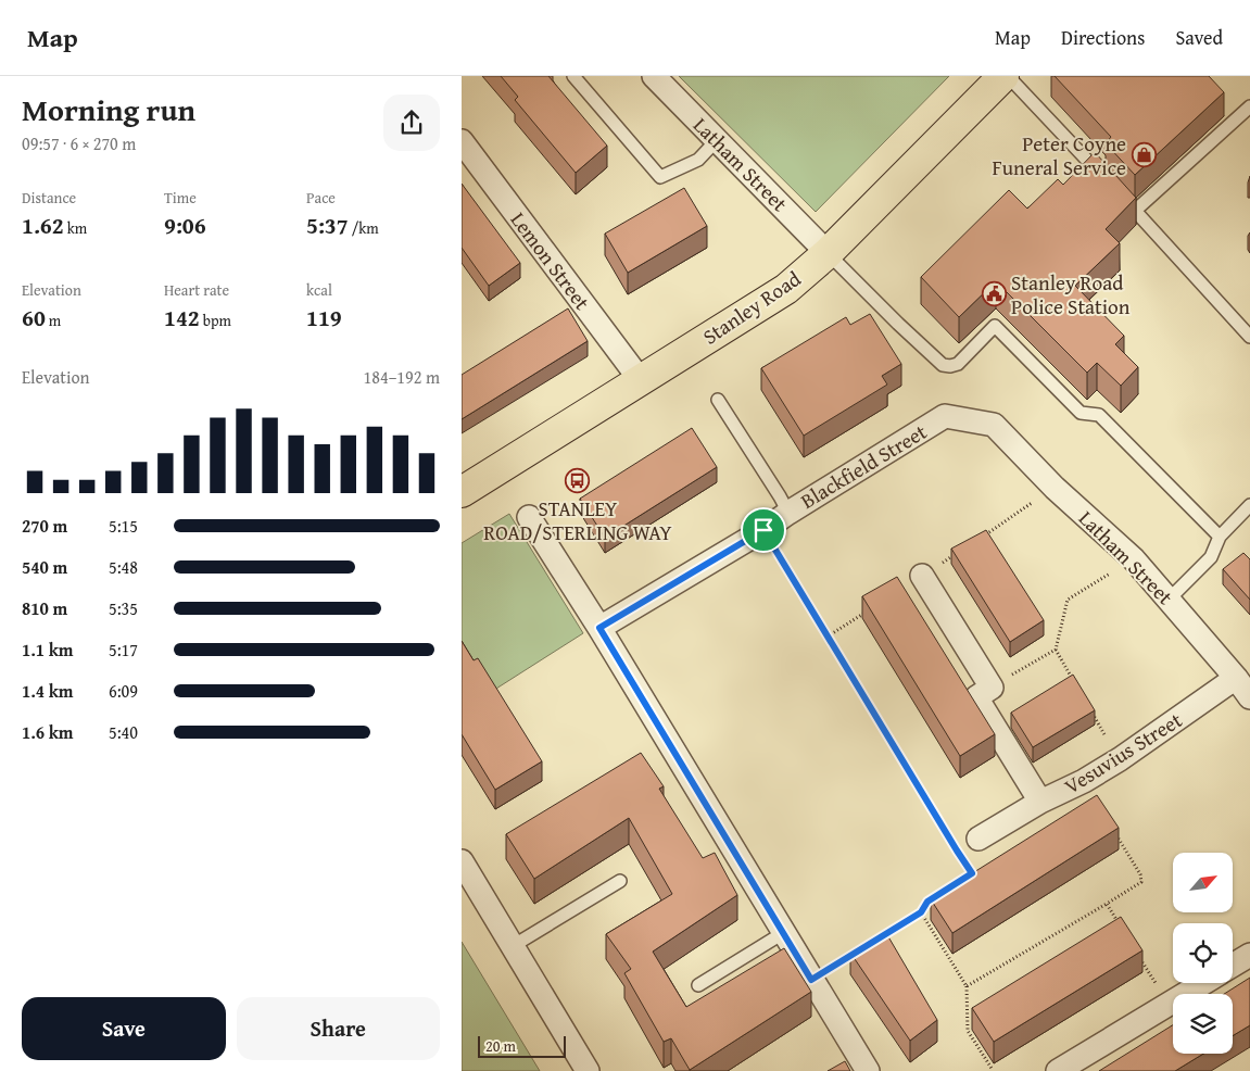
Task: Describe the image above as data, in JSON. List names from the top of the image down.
{
  "streets": {
    "main road": ["Stanley Road"],
    "street": [
      "Latham Street",
      "Lemon Street",
      "Blackfield Street",
      "Vesuvius Street"
    ]
  },
  "crossings": [
    ["Latham Street", "Stanley Road"],
    ["Latham Street", "Blackfield Street"],
    ["Latham Street", "Vesuvius Street"],
    ["Lemon Street", "Stanley Road"]
  ],
  "places": {
    "shop": ["Peter Coyne Funeral Service"],
    "public building": ["Stanley Road Police Station"],
    "bus stop": ["STANLEY ROAD/STERLING WAY"]
  },
  "scale_bar": "20 m",
  "north": "top right",
  "page": {
    "header": "Map",
    "nav": ["Map", "Directions", "Saved"],
    "heading": ["Morning run", "09:57 · 6 × 270 m"],
    "stats": [
      ["Distance", "1.62 km"],
      ["Time", "9:06"],
      ["Pace", "5:37 /km"],
      ["Elevation", "60 m"],
      ["Heart rate", "142 bpm"],
      ["kcal", "119"]
    ],
    "chart": ["Elevation", "184–192 m"],
    "list": [
      {
        "name": "270 m",
        "note": "5:15"
      },
      {
        "name": "540 m",
        "note": "5:48"
      },
      {
        "name": "810 m",
        "note": "5:35"
      },
      {
        "name": "1.1 km",
        "note": "5:17"
      },
      {
        "name": "1.4 km",
        "note": "6:09"
      },
      {
        "name": "1.6 km",
        "note": "5:40"
      }
    ],
    "buttons": ["Save", "Share"],
    "scale": "20 m"
  }
}
